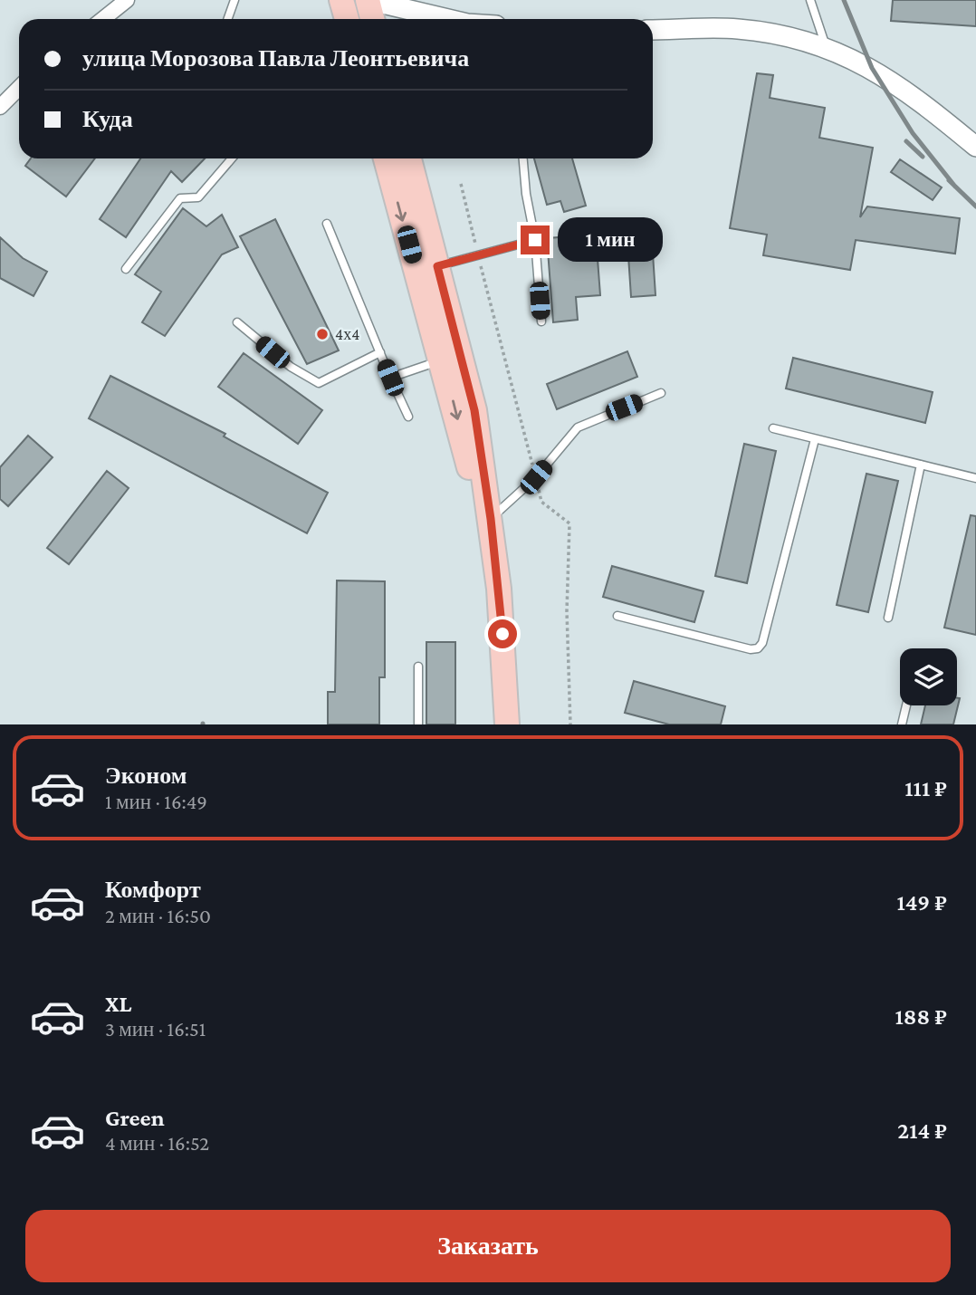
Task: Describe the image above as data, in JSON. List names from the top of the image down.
{
  "places": ["4х4"],
  "page": {
    "banner": ["улица Морозова Павла Леонтьевича", "Куда"],
    "bubble": "1 мин",
    "list": [
      {
        "name": "Эконом",
        "note": "1 мин · 16:49",
        "value": "111 ₽"
      },
      {
        "name": "Комфорт",
        "note": "2 мин · 16:50",
        "value": "149 ₽"
      },
      {
        "name": "XL",
        "note": "3 мин · 16:51",
        "value": "188 ₽"
      },
      {
        "name": "Green",
        "note": "4 мин · 16:52",
        "value": "214 ₽"
      }
    ],
    "buttons": "Заказать"
  }
}
